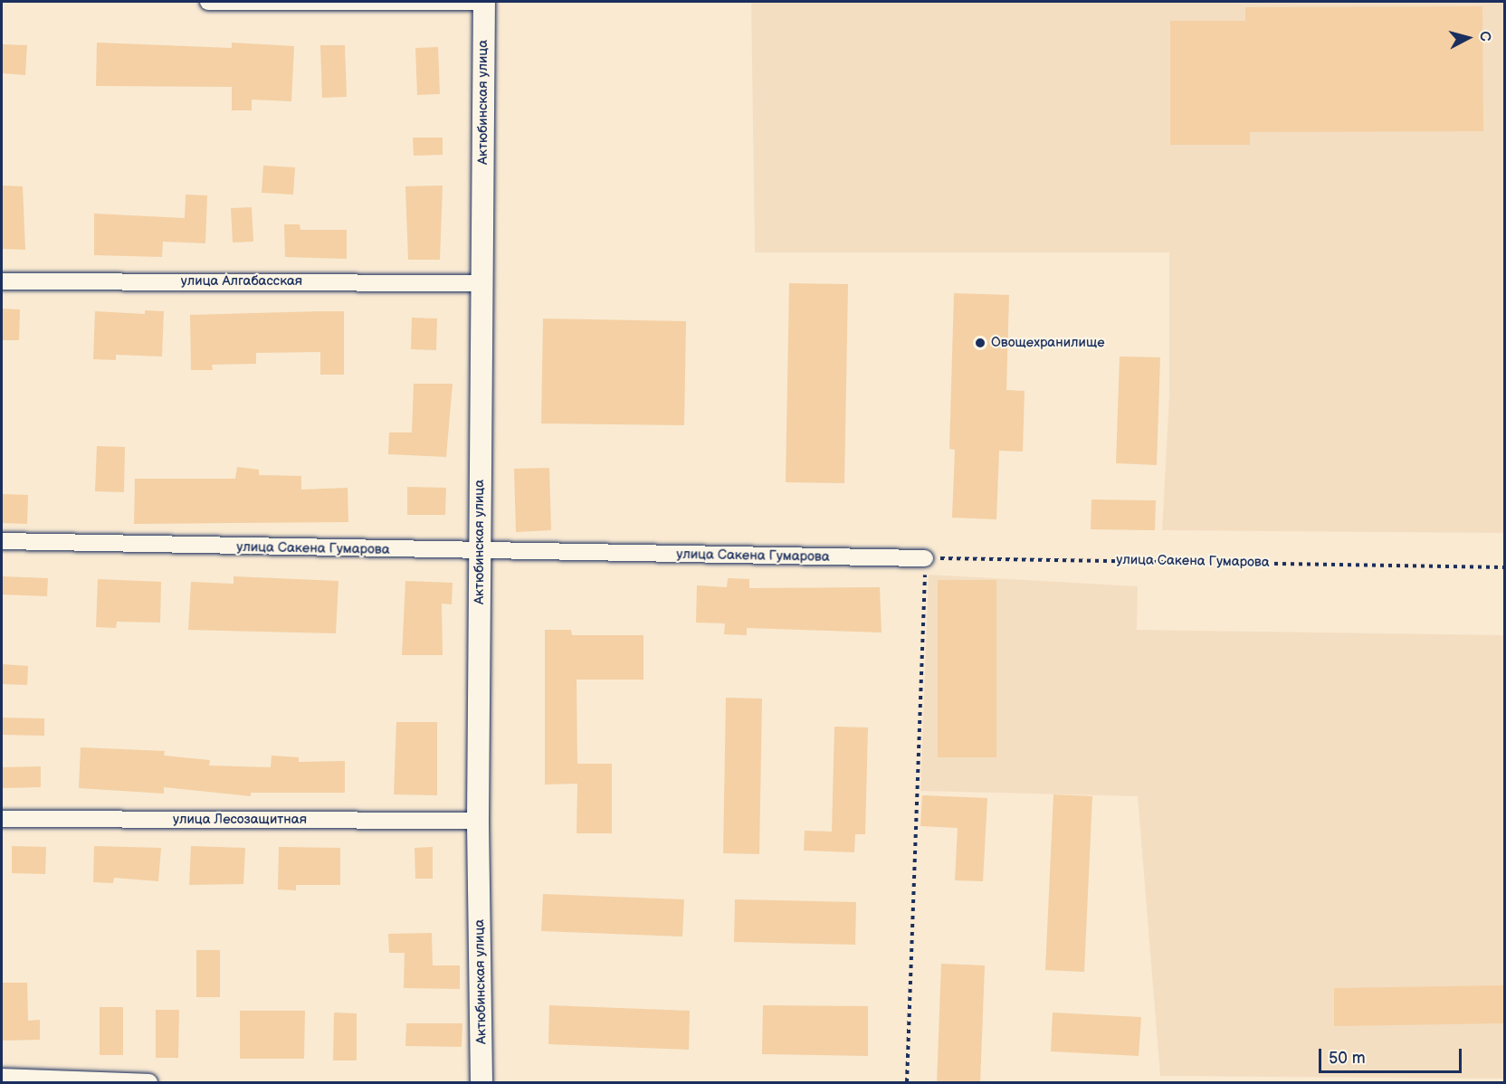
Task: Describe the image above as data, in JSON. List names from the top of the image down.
{
  "streets": {
    "street": [
      "Актюбинская улица",
      "улица Алгабасская",
      "улица Сакена Гумарова",
      "улица Лесозащитная"
    ]
  },
  "crossings": [
    ["Актюбинская улица", "улица Алгабасская"],
    ["Актюбинская улица", "улица Сакена Гумарова"],
    ["Актюбинская улица", "улица Лесозащитная"]
  ],
  "places": ["Овощехранилище"],
  "scale_bar": "50 m",
  "north": "right"
}
